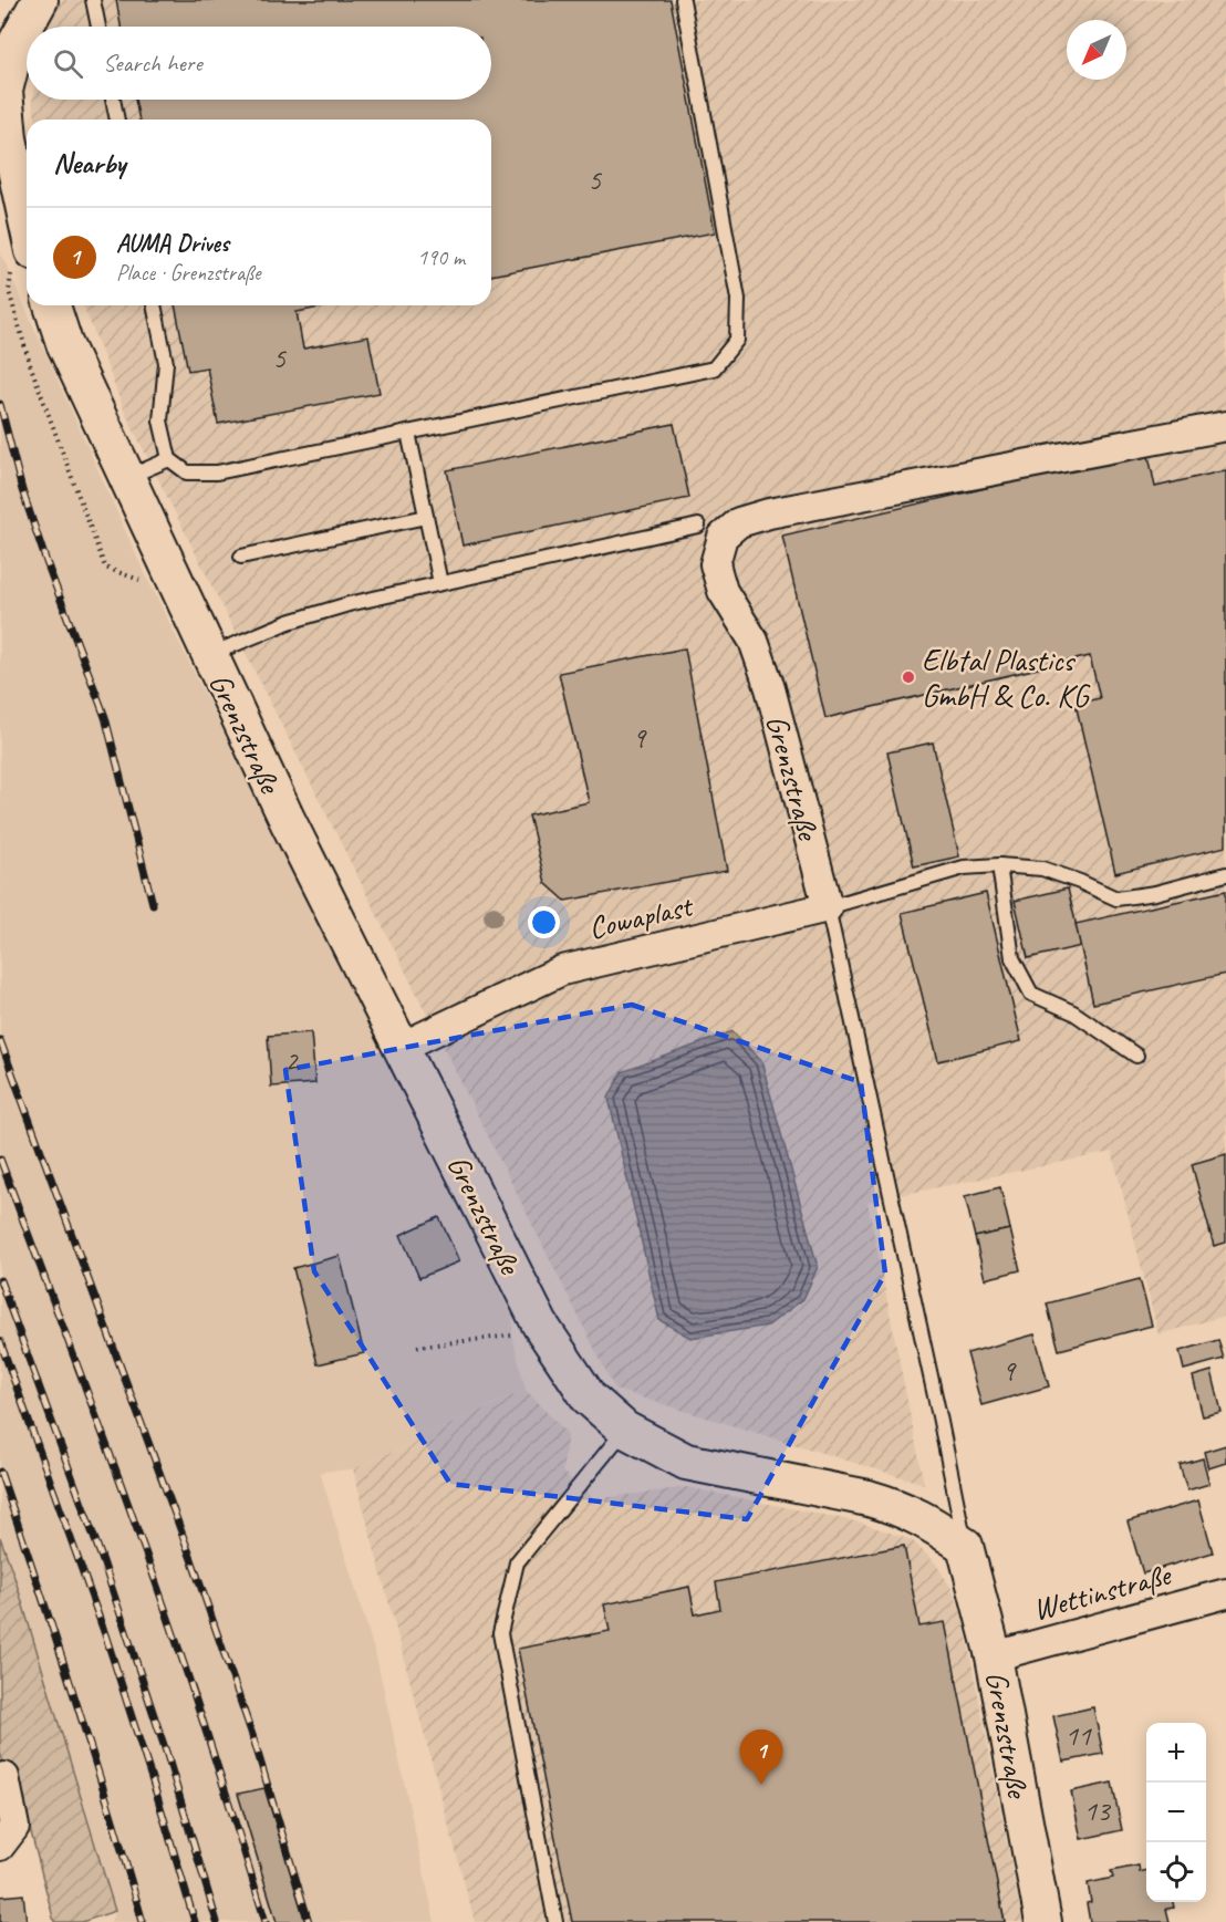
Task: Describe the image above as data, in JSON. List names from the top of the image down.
{
  "streets": {
    "street": ["Grenzstraße", "Cowaplast", "Wettinstraße"]
  },
  "crossings": [
    ["Grenzstraße", "Cowaplast"],
    ["Grenzstraße", "Wettinstraße"]
  ],
  "places": ["Elbtal Plastics GmbH & Co. KG"],
  "house_numbers": [
    "5",
    "5",
    "9",
    "2",
    "9",
    "11",
    "13"
  ],
  "north": "bottom left",
  "page": {
    "search": "Search here",
    "heading": "Nearby",
    "list": [
      {
        "mark": "1",
        "name": "AUMA Drives",
        "note": "Place · Grenzstraße",
        "value": "190 m"
      }
    ],
    "map_buttons": ["+", "−"],
    "pins": "1"
  }
}
